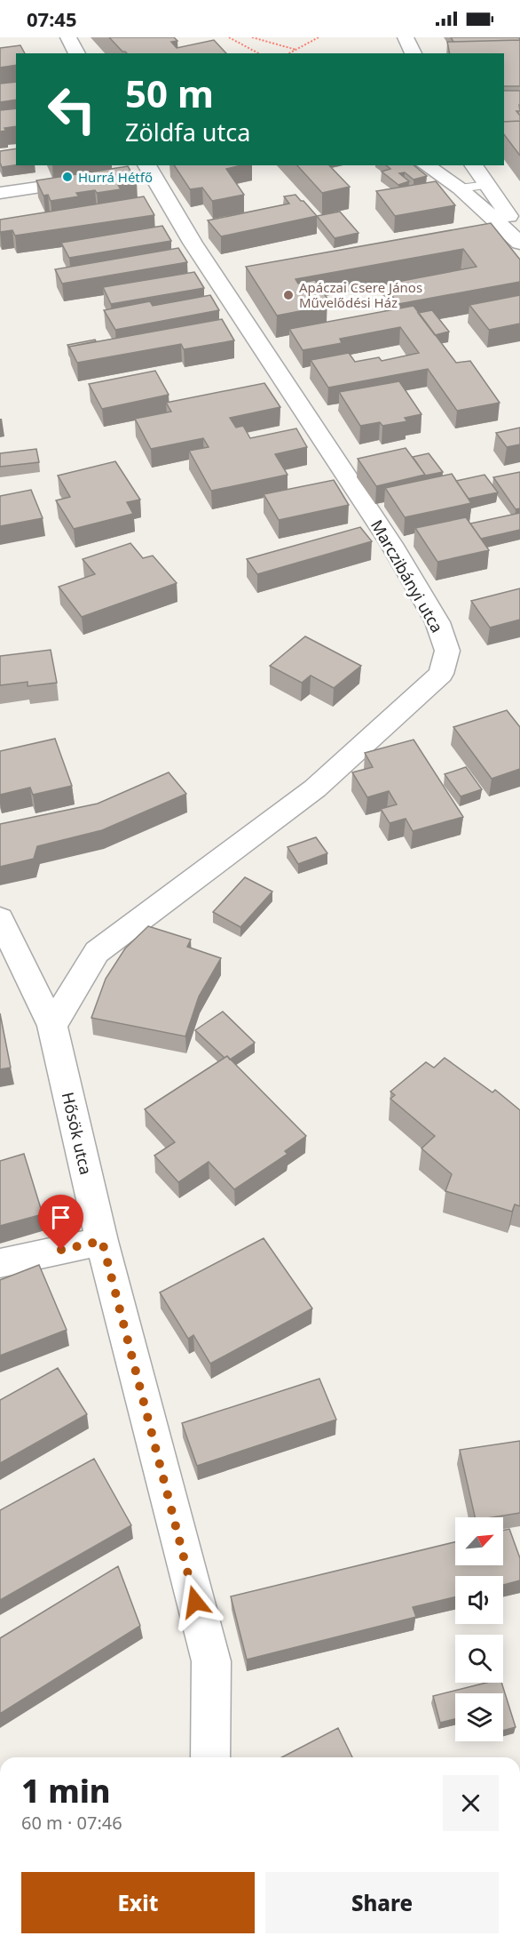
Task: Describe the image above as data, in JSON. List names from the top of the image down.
{
  "streets": {
    "street": ["Marczibányi utca", "Hősök utca"]
  },
  "crossings": [
    ["Marczibányi utca", "Hősök utca"]
  ],
  "places": ["Hurrá Hétfő", "Apáczai Csere János Művelődési Ház"],
  "north": "top right",
  "page": {
    "status": "07:45",
    "turn": ["50 m", "Zöldfa utca"],
    "heading": ["1 min", "60 m · 07:46"],
    "buttons": ["Exit", "Share"]
  }
}
